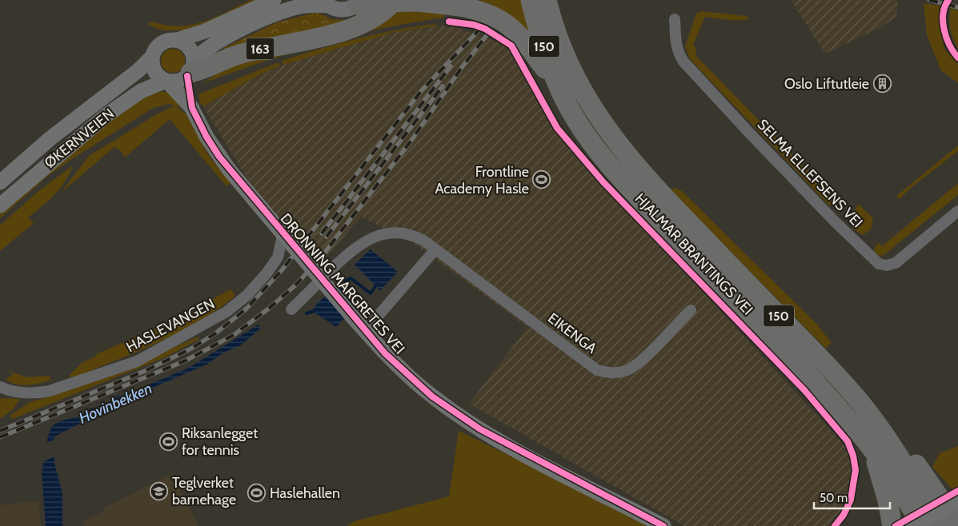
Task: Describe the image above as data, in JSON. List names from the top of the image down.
{
  "streets": {
    "highway": ["150", "163", "HJALMAR BRANTINGS VEI"],
    "main road": ["ØKERNVEIEN", "DRONNING MARGRETES VEI"],
    "street": ["SELMA ELLEFSENS VEI", "HASLEVANGEN", "EIKENGA"]
  },
  "crossings": [
    ["163", "ØKERNVEIEN"],
    ["163", "DRONNING MARGRETES VEI"],
    ["ØKERNVEIEN", "DRONNING MARGRETES VEI"]
  ],
  "water": ["Hovinbekken"],
  "places": {
    "building": ["Oslo Liftutleie"],
    "sports": ["Frontline Academy Hasle", "Riksanlegget for tennis", "Haslehallen"],
    "school or university": ["Teglverket barnehage"]
  },
  "scale_bar": "50 m"
}
